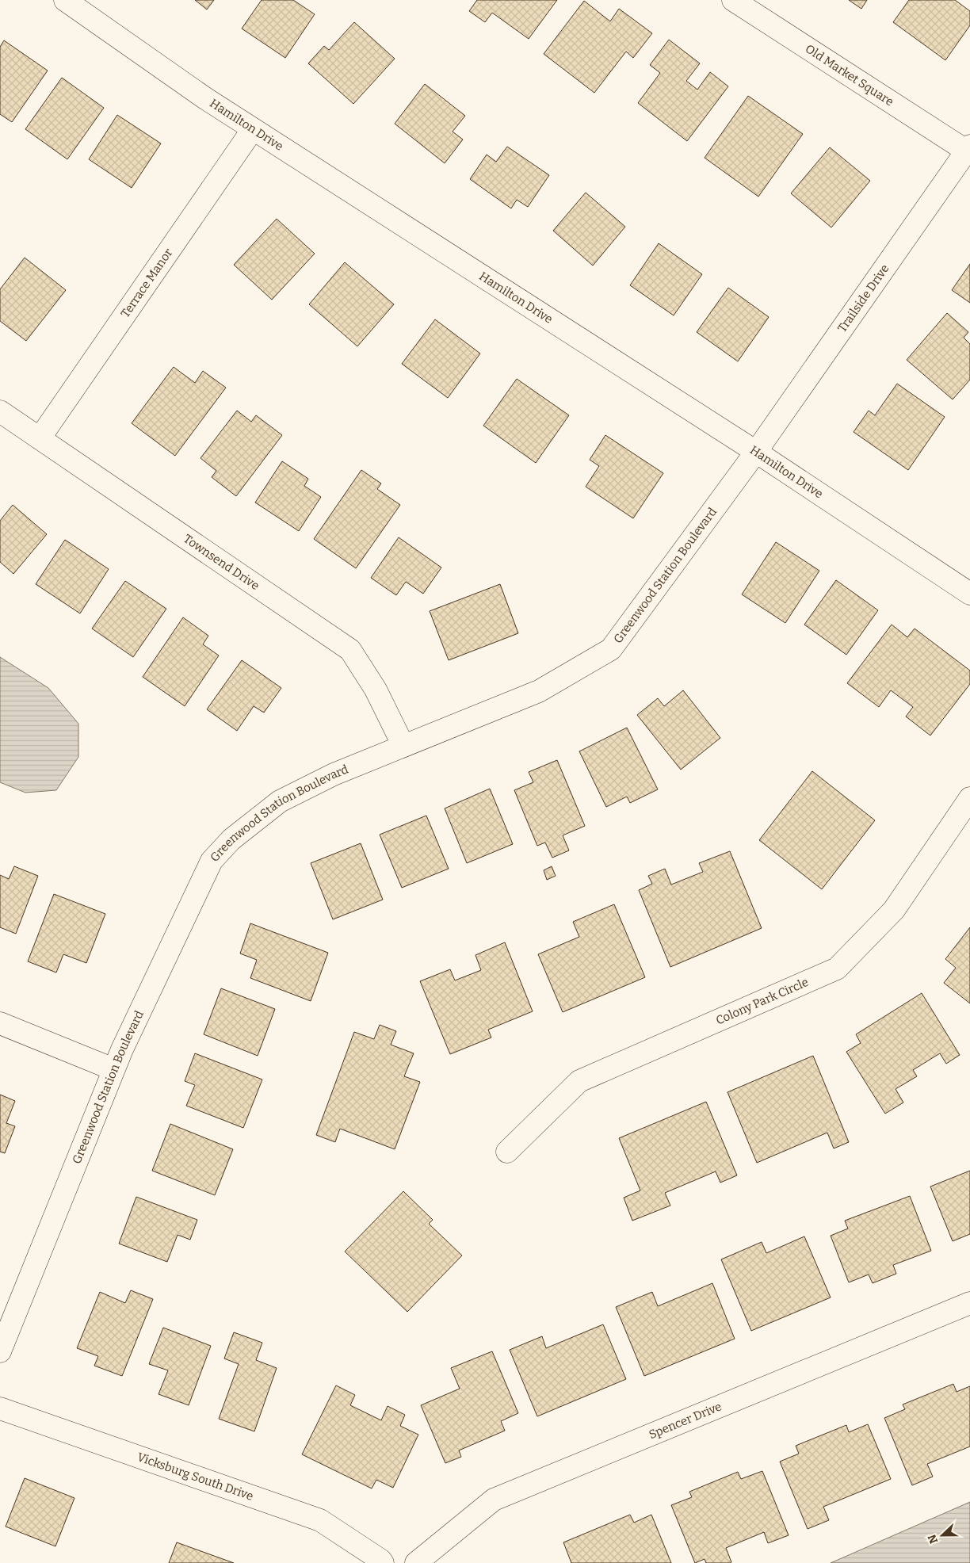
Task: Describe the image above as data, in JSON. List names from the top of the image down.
{
  "streets": {
    "street": [
      "Old Market Square",
      "Hamilton Drive",
      "Terrace Manor",
      "Trailside Drive",
      "Townsend Drive",
      "Greenwood Station Boulevard",
      "Colony Park Circle",
      "Spencer Drive",
      "Vicksburg South Drive"
    ]
  },
  "crossings": [
    ["Old Market Square", "Trailside Drive"],
    ["Hamilton Drive", "Terrace Manor"],
    ["Hamilton Drive", "Trailside Drive"],
    ["Hamilton Drive", "Greenwood Station Boulevard"],
    ["Terrace Manor", "Townsend Drive"],
    ["Trailside Drive", "Greenwood Station Boulevard"],
    ["Townsend Drive", "Greenwood Station Boulevard"]
  ],
  "north": "left"
}
